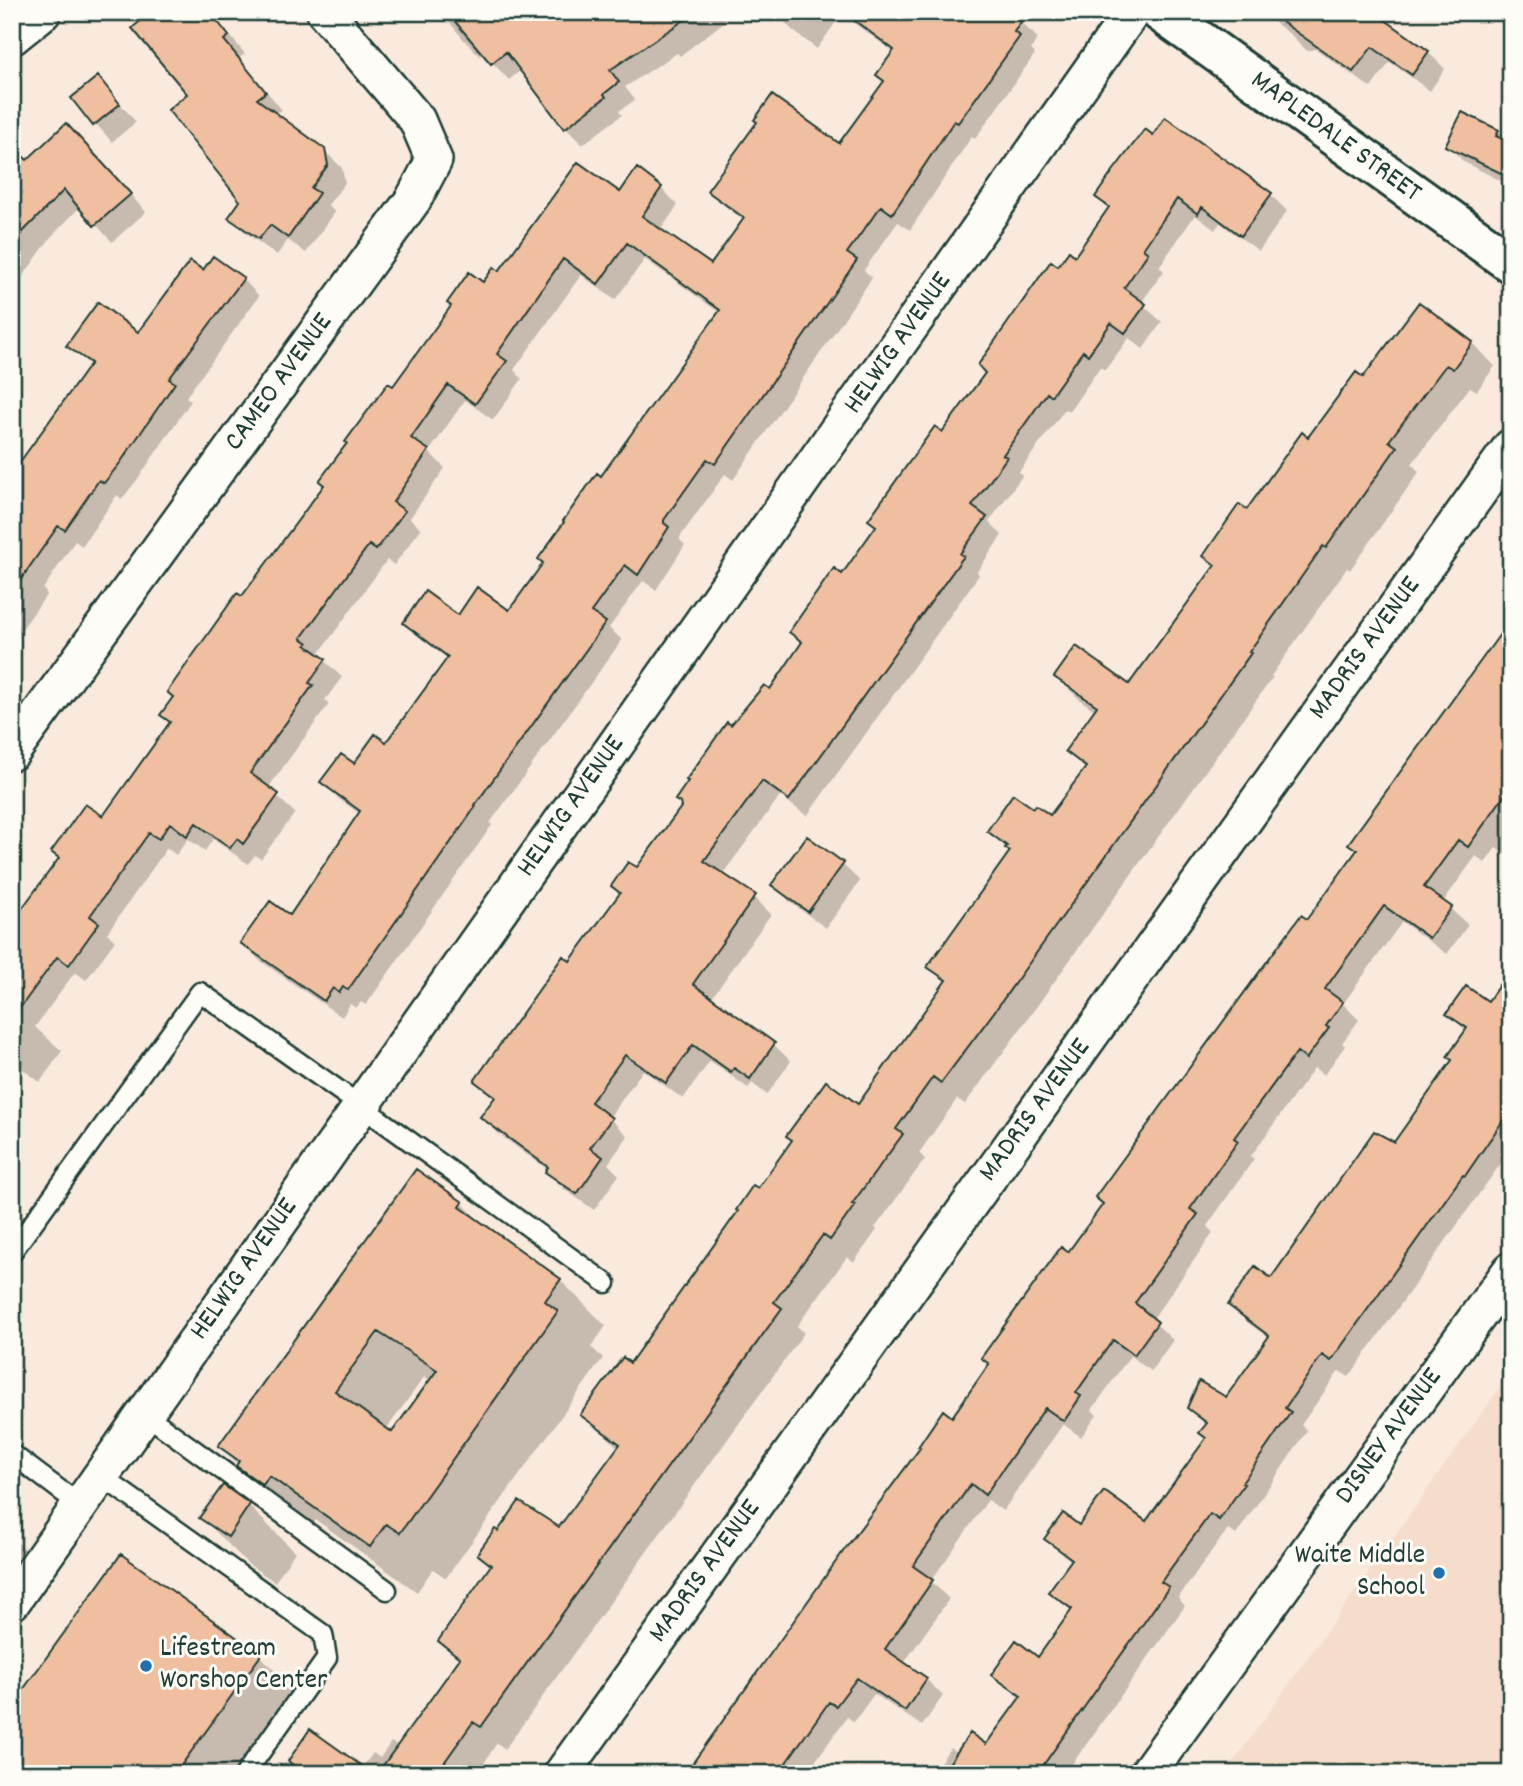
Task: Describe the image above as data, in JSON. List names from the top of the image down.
{
  "streets": {
    "street": [
      "MAPLEDALE STREET",
      "HELWIG AVENUE",
      "CAMEO AVENUE",
      "MADRIS AVENUE",
      "DISNEY AVENUE"
    ]
  },
  "places": ["Waite Middle School", "Lifestream Worshop Center"]
}
